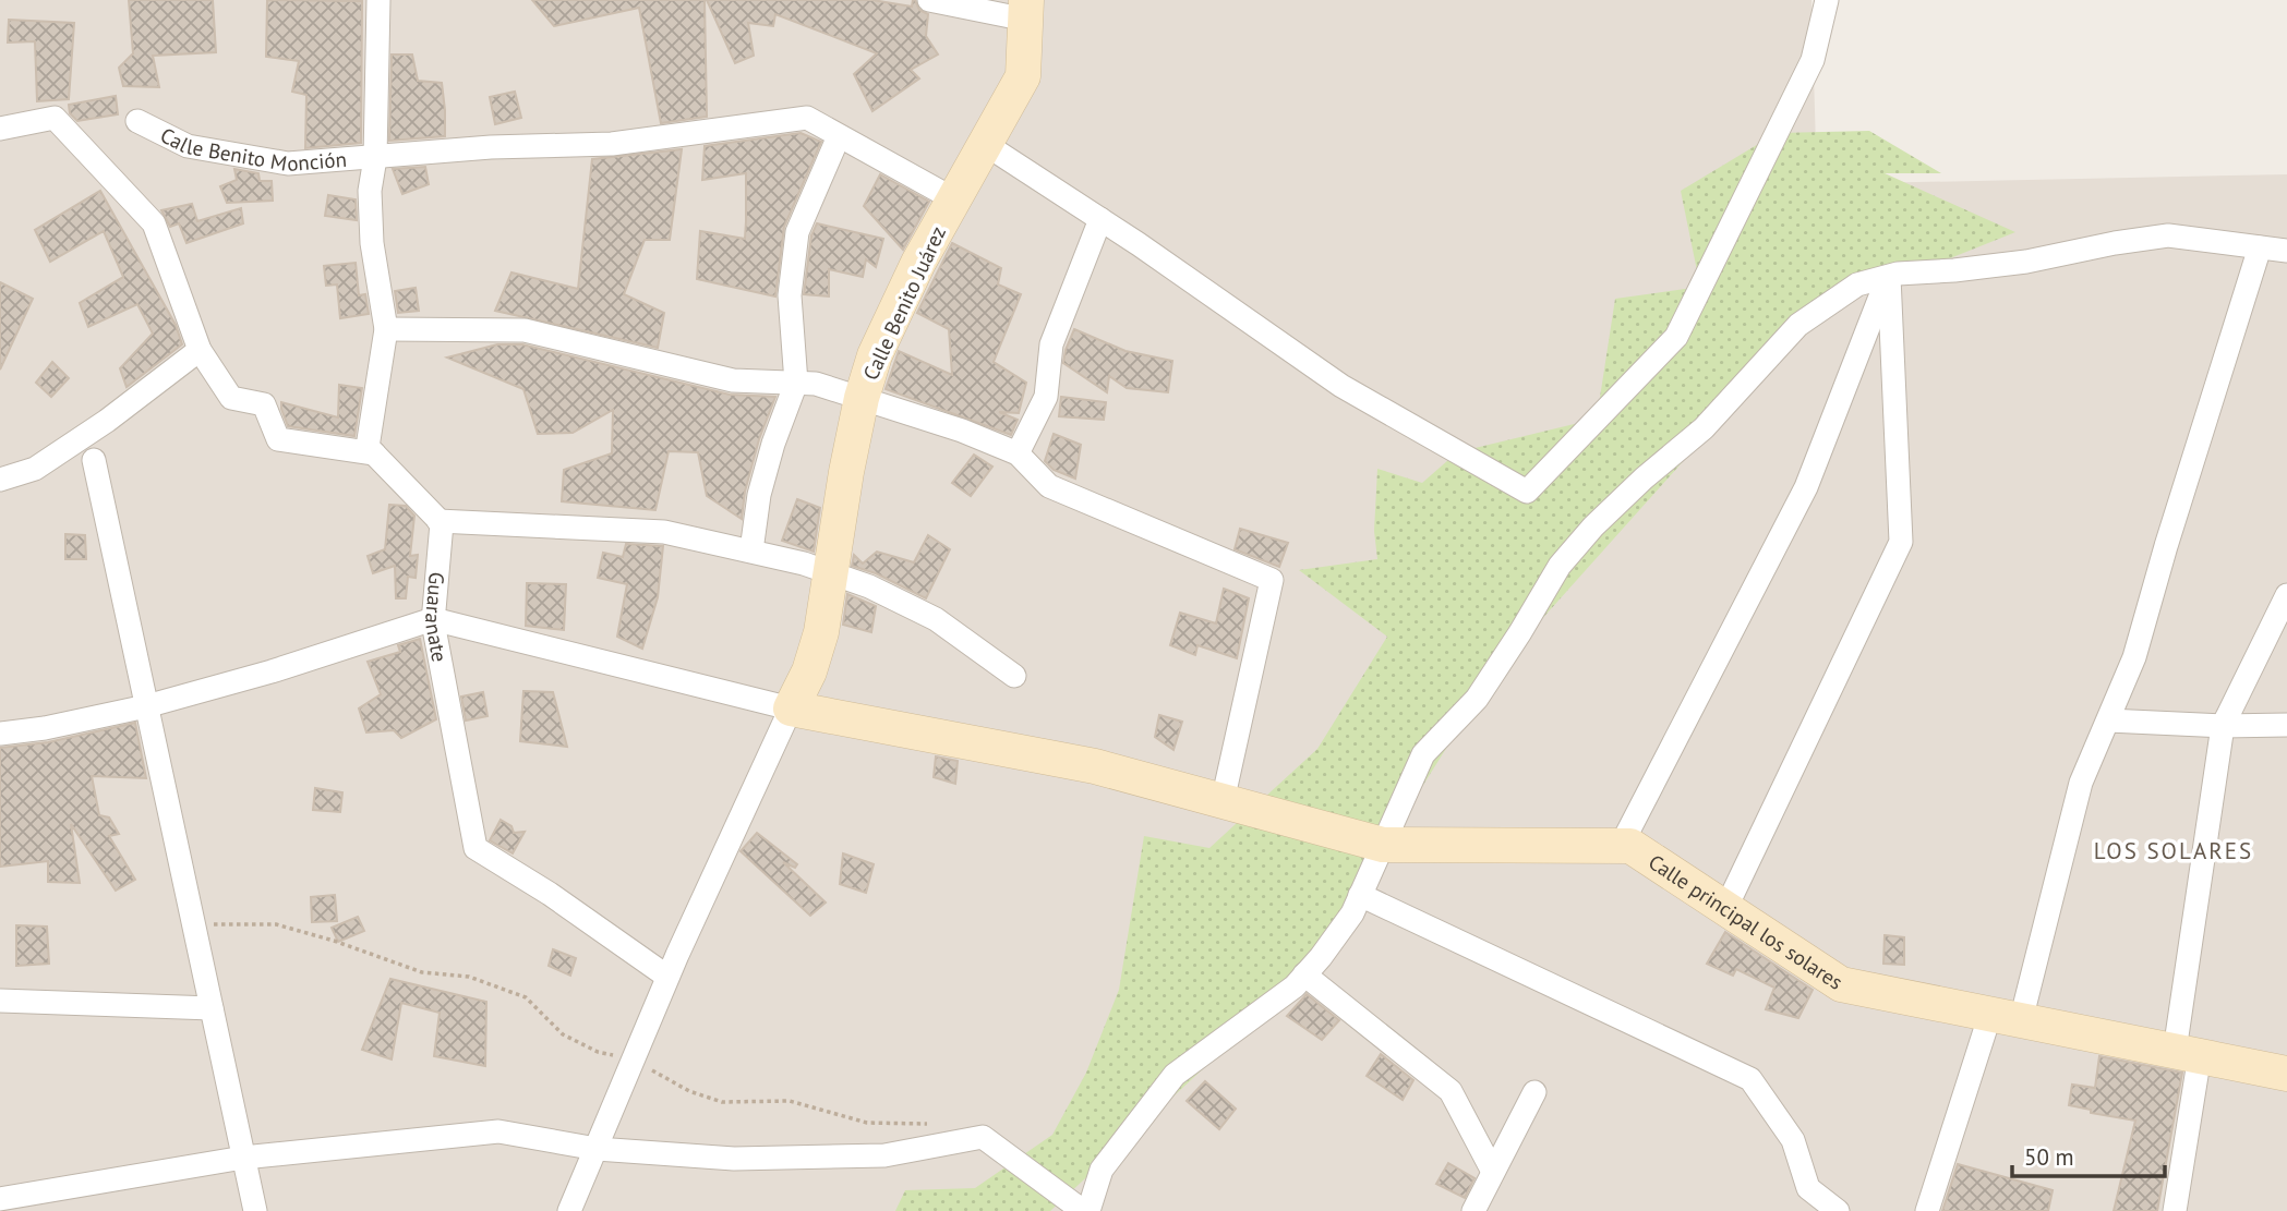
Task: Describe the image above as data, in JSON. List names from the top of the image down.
{
  "streets": {
    "main road": ["Calle Benito Juárez", "Calle principal los solares"],
    "street": ["Calle Benito Monción", "Guaranate"]
  },
  "crossings": [
    ["Calle Benito Monción", "Calle Benito Juárez"],
    ["Calle Benito Juárez", "Calle principal los solares"]
  ],
  "districts": ["LOS SOLARES"],
  "scale_bar": "50 m"
}
